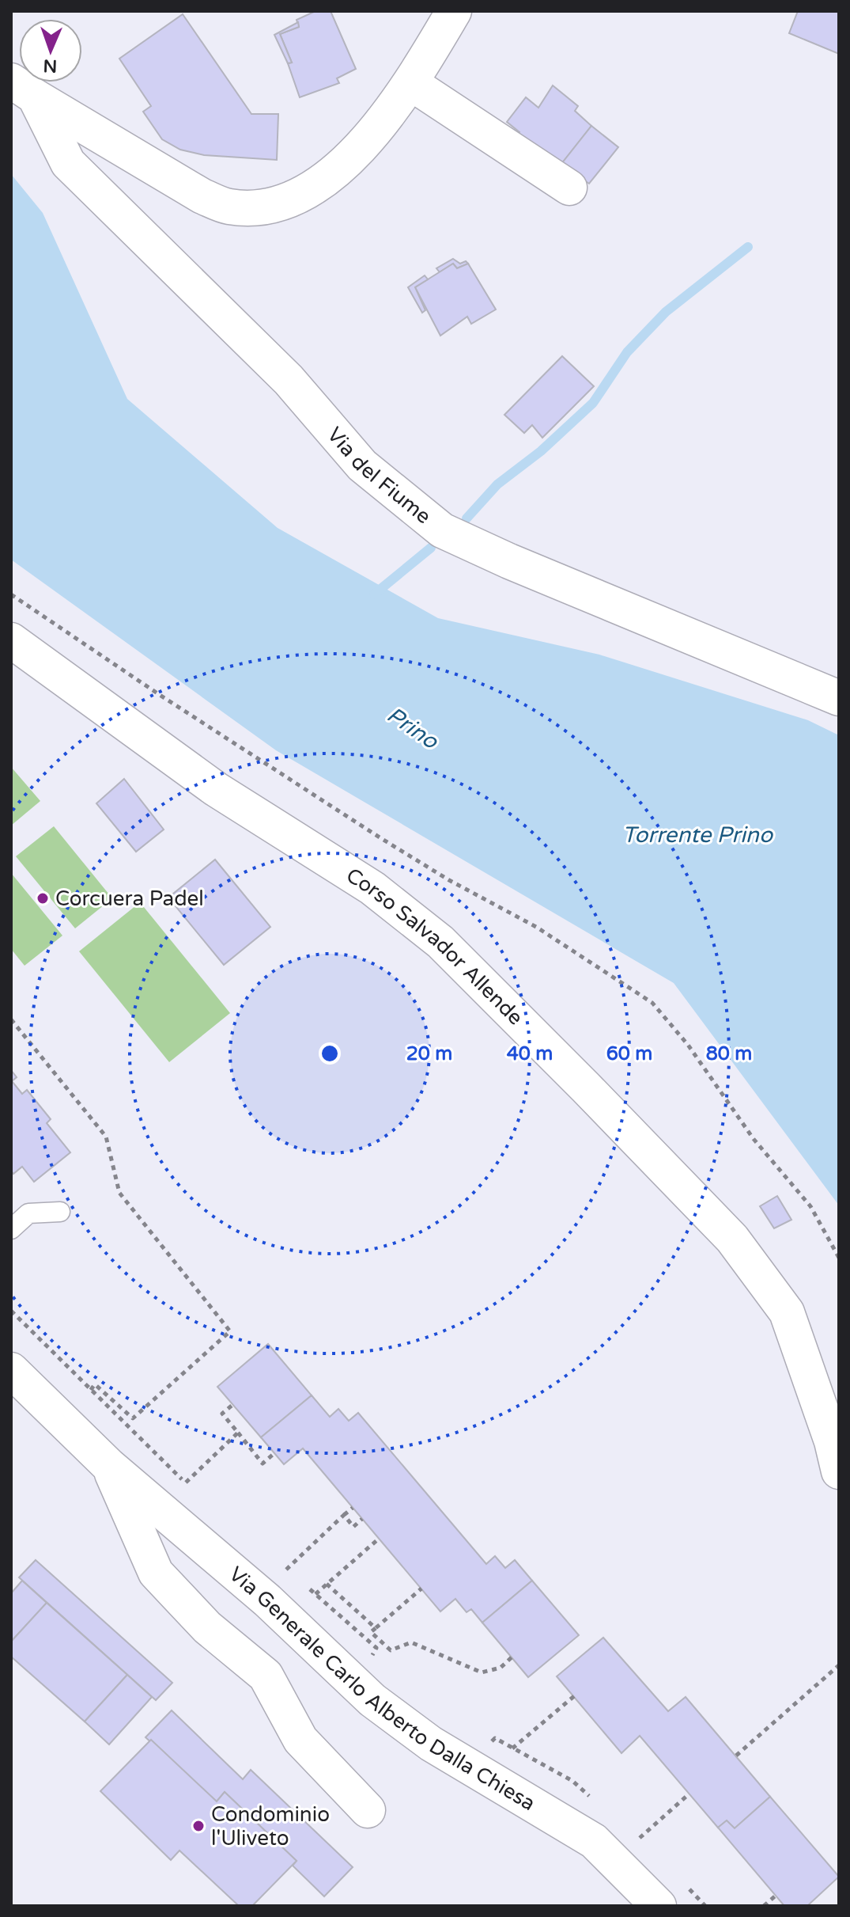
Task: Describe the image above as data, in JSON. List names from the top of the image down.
{
  "streets": {
    "street": ["Via del Fiume", "Corso Salvador Allende", "Via Generale Carlo Alberto Dalla Chiesa"]
  },
  "water": ["Prino", "Torrente Prino"],
  "places": ["Corcuera Padel", "Condominio l'Uliveto"],
  "north": "bottom",
  "rings": [
    "20 m",
    "40 m",
    "60 m",
    "80 m"
  ]
}
